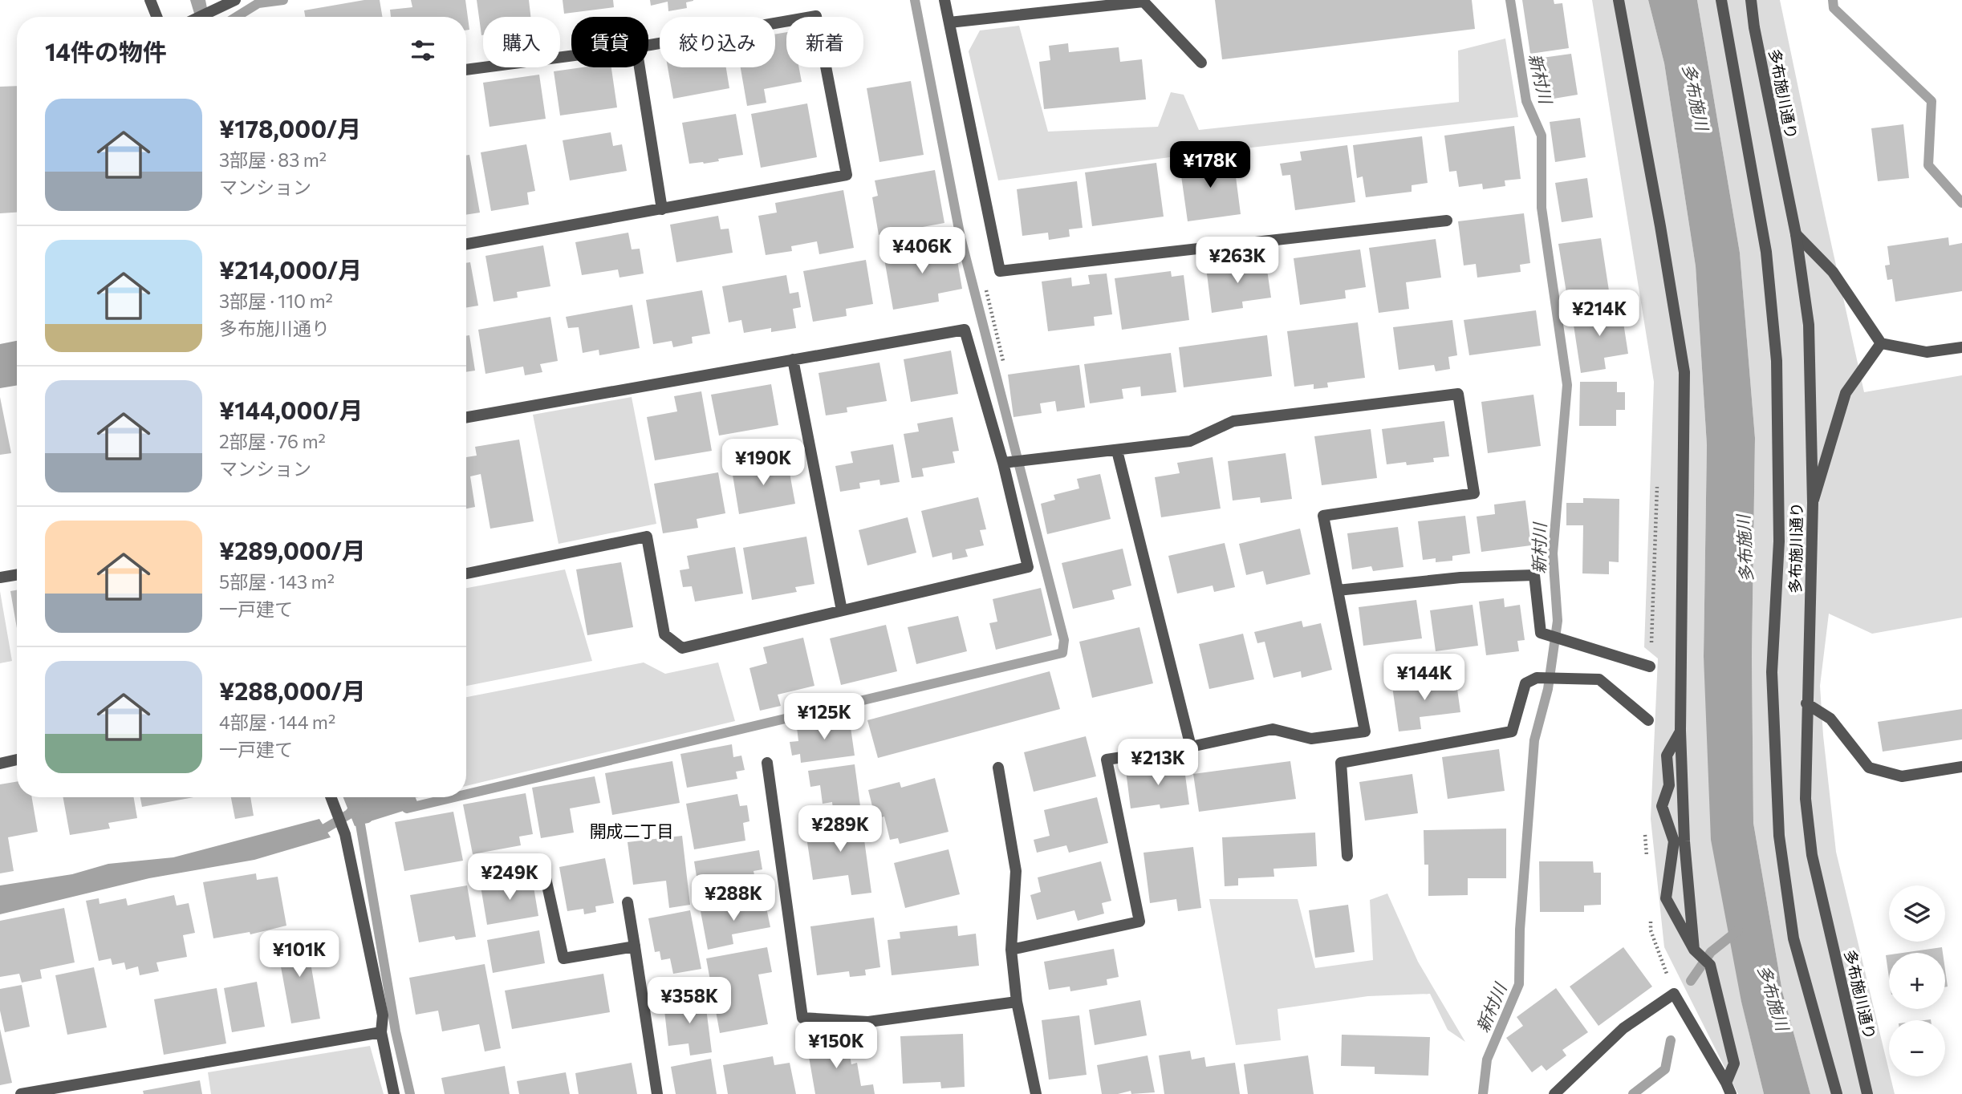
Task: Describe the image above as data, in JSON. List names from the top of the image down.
{
  "streets": {
    "street": ["多布施川通り"]
  },
  "districts": ["開成二丁目"],
  "water": ["新村川", "多布施川"],
  "page": {
    "chip": [
      "購入",
      "賃貸",
      "絞り込み",
      "新着"
    ],
    "heading": "14件の物件",
    "list": [
      {
        "name": "¥178,000/月",
        "note": "3部屋 · 83 m² · マンション"
      },
      {
        "name": "¥214,000/月",
        "note": "3部屋 · 110 m² · 多布施川通り"
      },
      {
        "name": "¥144,000/月",
        "note": "2部屋 · 76 m² · マンション"
      },
      {
        "name": "¥289,000/月",
        "note": "5部屋 · 143 m² · 一戸建て"
      },
      {
        "name": "¥288,000/月",
        "note": "4部屋 · 144 m² · 一戸建て"
      }
    ],
    "price": [
      "¥178K",
      "¥406K",
      "¥263K",
      "¥214K",
      "¥190K",
      "¥144K",
      "¥125K",
      "¥213K",
      "¥289K",
      "¥249K",
      "¥288K",
      "¥101K",
      "¥358K",
      "¥150K"
    ],
    "map_buttons": ["+", "−"]
  }
}
